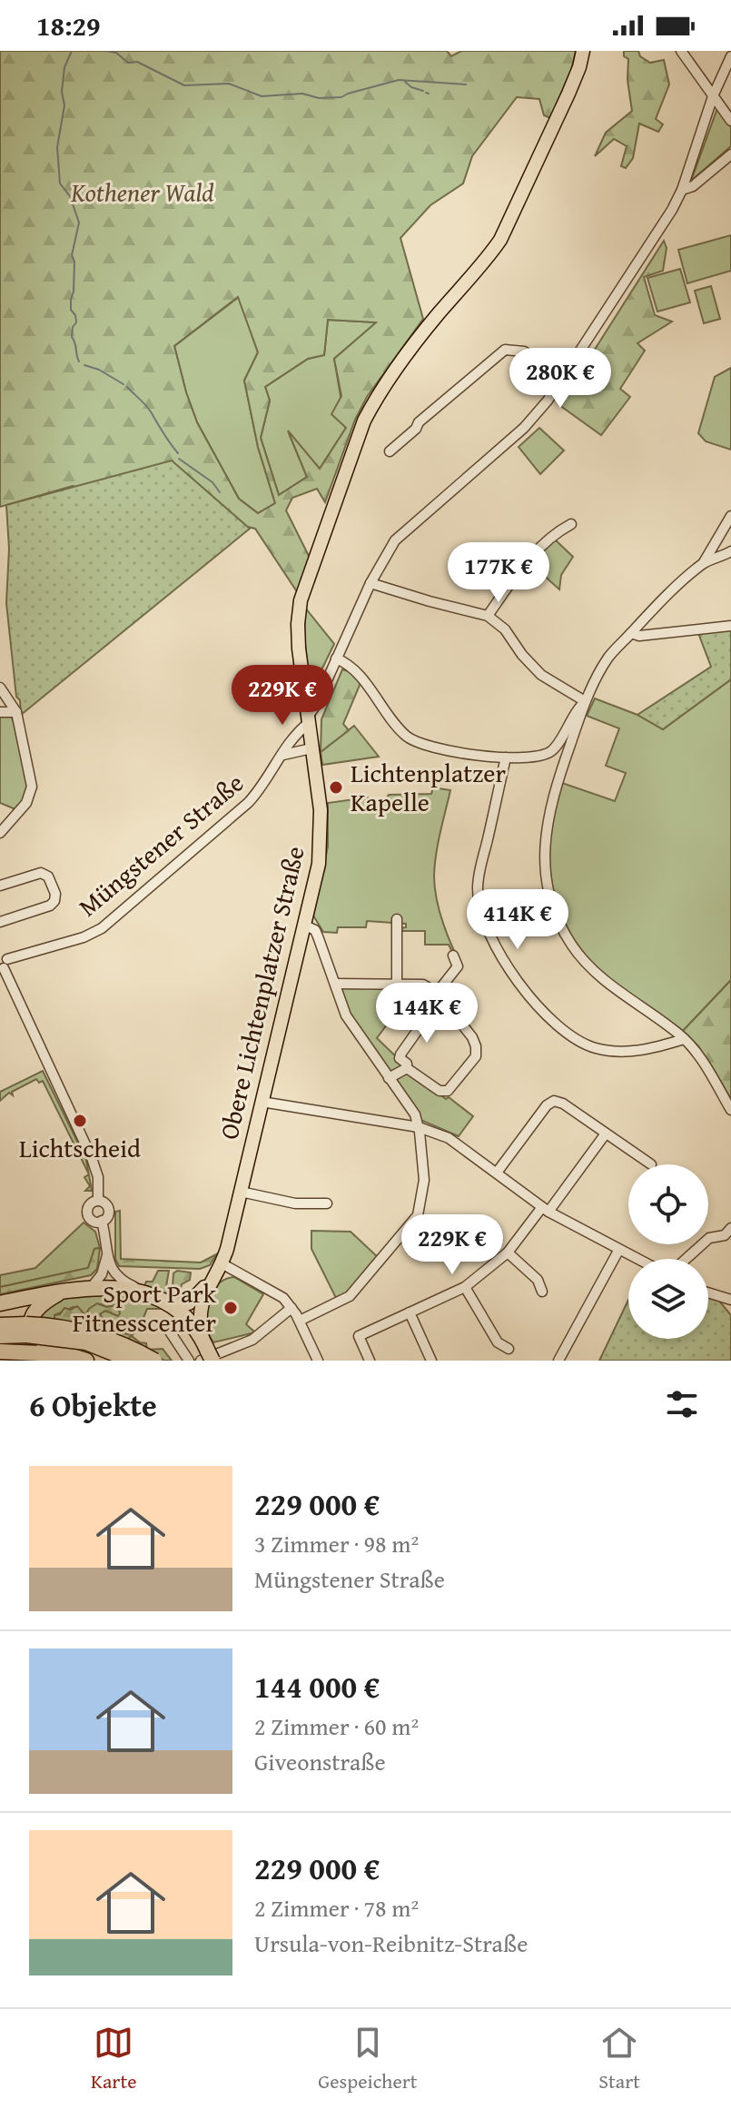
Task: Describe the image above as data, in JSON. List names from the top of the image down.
{
  "streets": {
    "main road": ["Obere Lichtenplatzer Straße"],
    "street": ["Müngstener Straße"]
  },
  "crossings": [
    ["Müngstener Straße", "Obere Lichtenplatzer Straße"]
  ],
  "parks": ["Kothener Wald"],
  "places": ["Lichtenplatzer Kapelle", "Lichtscheid", "Sport Park Fitnesscenter"],
  "page": {
    "status": "18:29",
    "price": [
      "280K €",
      "177K €",
      "229K €",
      "414K €",
      "144K €",
      "229K €"
    ],
    "heading": "6 Objekte",
    "list": [
      {
        "name": "229 000 €",
        "note": "3 Zimmer · 98 m² · Müngstener Straße"
      },
      {
        "name": "144 000 €",
        "note": "2 Zimmer · 60 m² · Giveonstraße"
      },
      {
        "name": "229 000 €",
        "note": "2 Zimmer · 78 m² · Ursula-von-Reibnitz-Straße"
      }
    ],
    "tabs": ["Karte", "Gespeichert", "Start"]
  }
}
